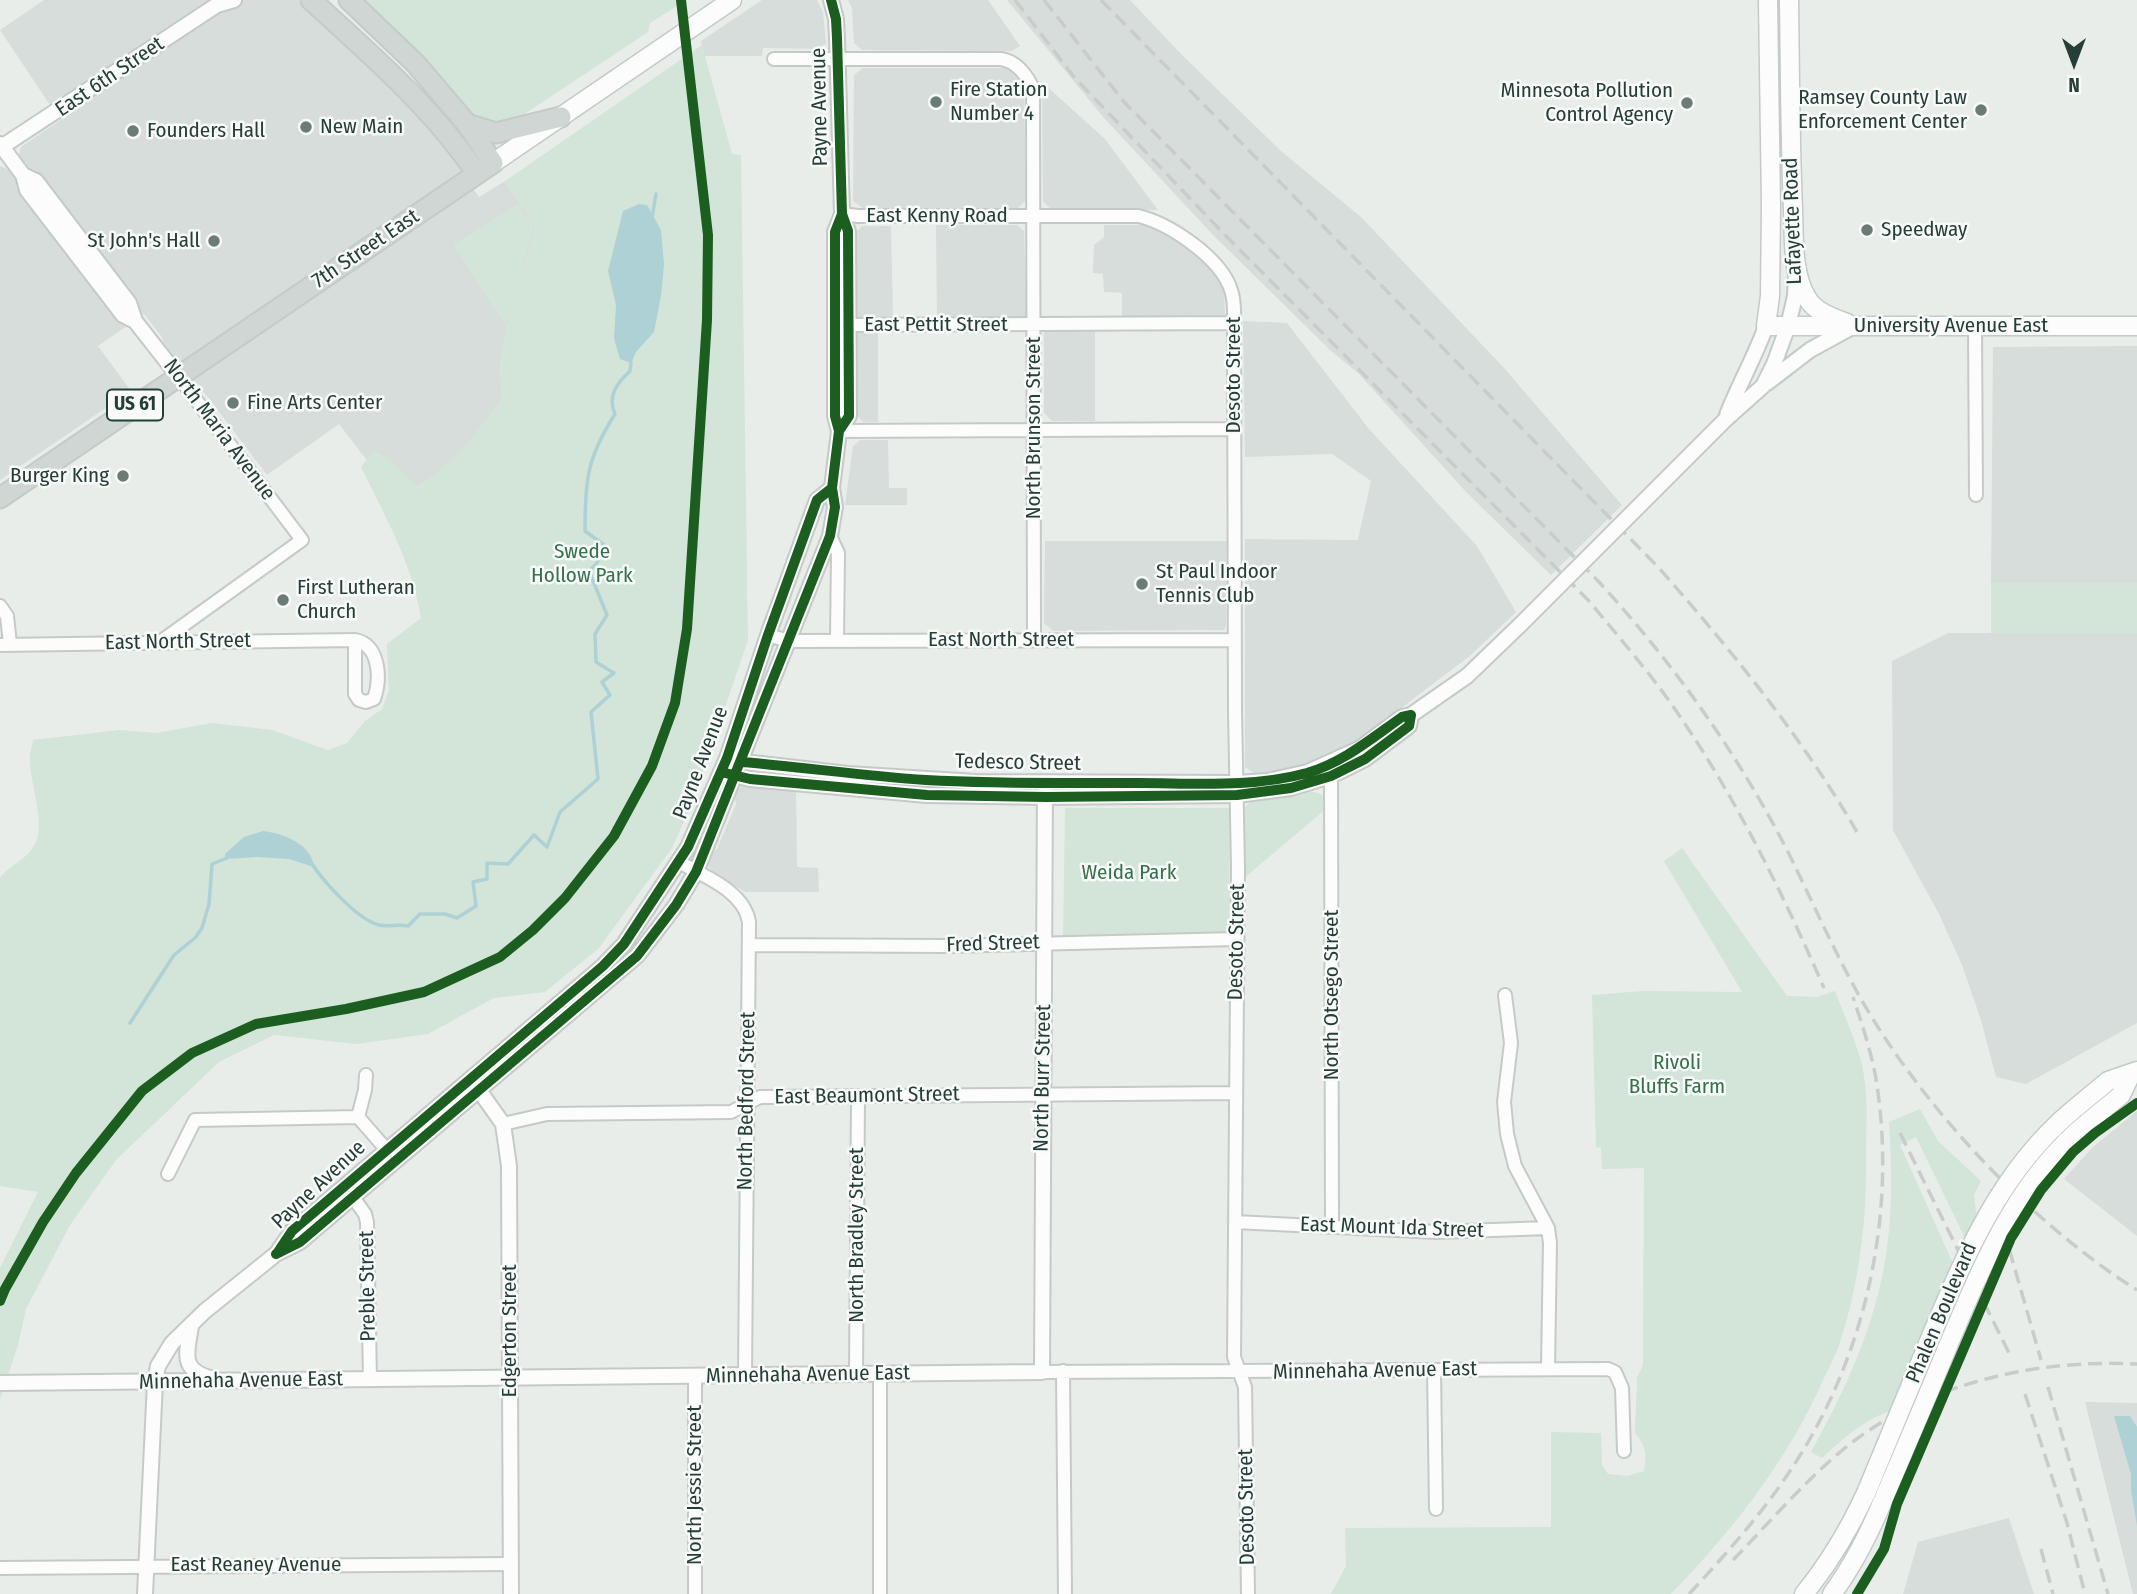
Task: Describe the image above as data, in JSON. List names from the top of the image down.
{
  "streets": {
    "main road": [
      "Lafayette Road",
      "7th Street East",
      "University Avenue East",
      "US 61",
      "Phalen Boulevard"
    ],
    "street": [
      "East 6th Street",
      "Payne Avenue",
      "East Kenny Road",
      "East Pettit Street",
      "Desoto Street",
      "North Brunson Street",
      "North Maria Avenue",
      "East North Street",
      "Tedesco Street",
      "Fred Street",
      "North Otsego Street",
      "North Burr Street",
      "East Beaumont Street",
      "North Bedford Street",
      "East Mount Ida Street",
      "North Bradley Street",
      "Preble Street",
      "Edgerton Street",
      "Minnehaha Avenue East",
      "North Jessie Street",
      "East Reaney Avenue"
    ]
  },
  "crossings": [
    ["East 6th Street", "North Maria Avenue"],
    ["Payne Avenue", "East Kenny Road"],
    ["Payne Avenue", "East Pettit Street"],
    ["Payne Avenue", "North Brunson Street"],
    ["Payne Avenue", "East North Street"],
    ["Payne Avenue", "Tedesco Street"],
    ["Payne Avenue", "North Bedford Street"],
    ["Payne Avenue", "Preble Street"],
    ["Payne Avenue", "Edgerton Street"],
    ["Payne Avenue", "Minnehaha Avenue East"],
    ["Payne Avenue", "East Reaney Avenue"],
    ["East Kenny Road", "Desoto Street"],
    ["East Kenny Road", "North Brunson Street"],
    ["Lafayette Road", "University Avenue East"],
    ["Lafayette Road", "Tedesco Street"],
    ["Lafayette Road", "North Otsego Street"],
    ["7th Street East", "North Maria Avenue"],
    ["East Pettit Street", "Desoto Street"],
    ["East Pettit Street", "North Brunson Street"],
    ["Desoto Street", "East North Street"],
    ["Desoto Street", "Tedesco Street"],
    ["Desoto Street", "Fred Street"],
    ["Desoto Street", "East Beaumont Street"],
    ["Desoto Street", "East Mount Ida Street"],
    ["Desoto Street", "Minnehaha Avenue East"],
    ["North Brunson Street", "East North Street"],
    ["North Maria Avenue", "East North Street"],
    ["Tedesco Street", "North Burr Street"],
    ["Fred Street", "North Burr Street"],
    ["Fred Street", "North Bedford Street"],
    ["North Otsego Street", "East Mount Ida Street"],
    ["North Burr Street", "East Beaumont Street"],
    ["North Burr Street", "Minnehaha Avenue East"],
    ["East Beaumont Street", "North Bedford Street"],
    ["East Beaumont Street", "North Bradley Street"],
    ["East Beaumont Street", "Edgerton Street"],
    ["North Bedford Street", "Minnehaha Avenue East"],
    ["North Bradley Street", "Minnehaha Avenue East"],
    ["Preble Street", "Minnehaha Avenue East"],
    ["Edgerton Street", "Minnehaha Avenue East"],
    ["Edgerton Street", "East Reaney Avenue"],
    ["Minnehaha Avenue East", "North Jessie Street"]
  ],
  "parks": ["Swede Hollow Park", "Weida Park", "Rivoli Bluffs Farm"],
  "places": [
    "Fire Station Number 4",
    "Minnesota Pollution Control Agency",
    "Ramsey County Law Enforcement Center",
    "New Main",
    "Founders Hall",
    "Speedway",
    "St John's Hall",
    "Fine Arts Center",
    "Burger King",
    "St Paul Indoor Tennis Club",
    "First Lutheran Church"
  ],
  "north": "bottom"
}
